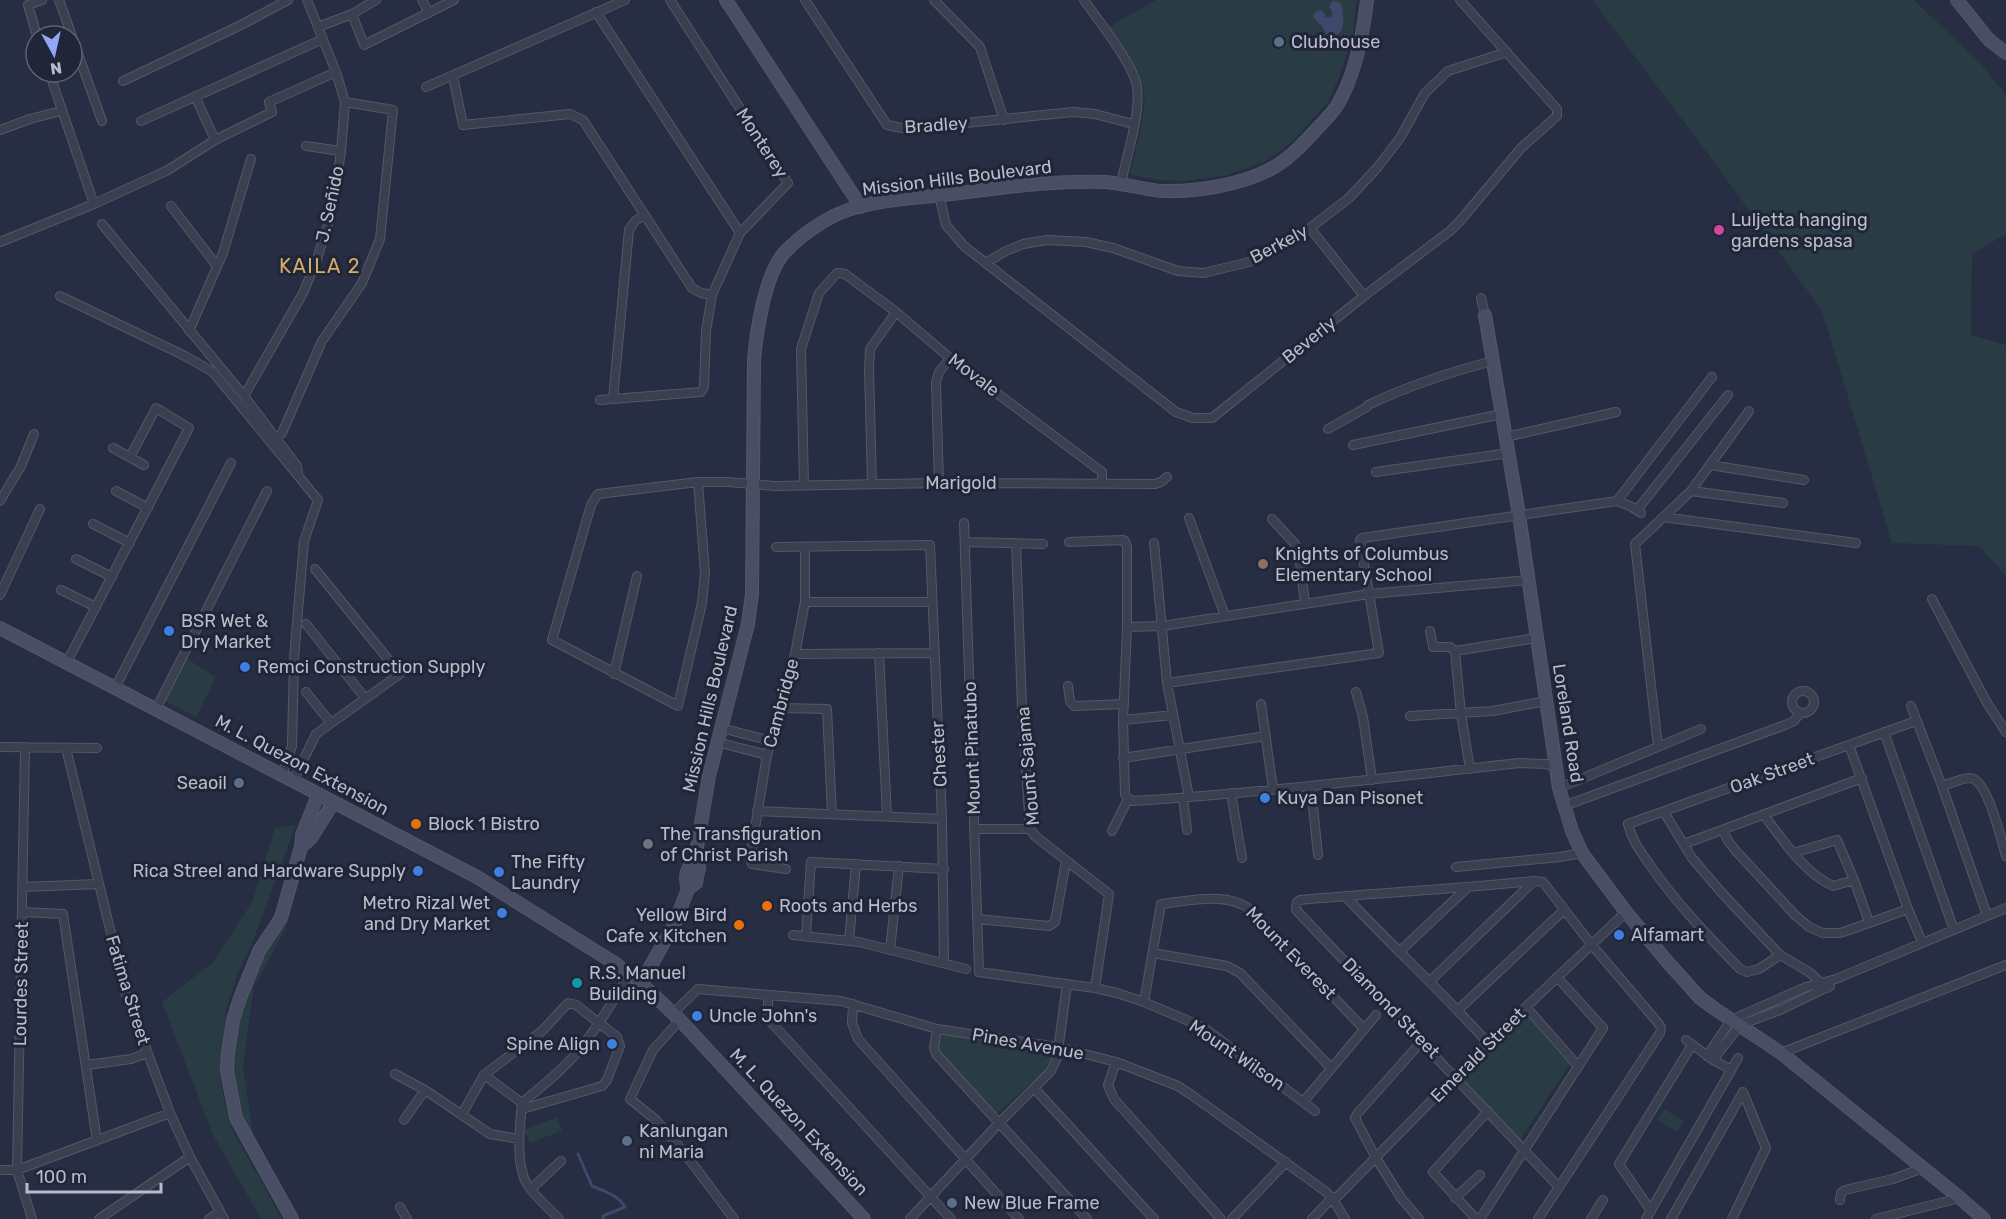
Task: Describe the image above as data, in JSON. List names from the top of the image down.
{
  "streets": {
    "street": [
      "Bradley",
      "Monterey",
      "Mission Hills Boulevard",
      "J. Señido",
      "Berkely",
      "Beverly",
      "Movale",
      "Marigold",
      "Cambridge",
      "Loreland Road",
      "Mount Pinatubo",
      "Chester",
      "M. L. Quezon Extension",
      "Mount Sajama",
      "Oak Street",
      "Mount Everest",
      "Lourdes Street",
      "Fatima Street",
      "Diamond Street",
      "Pines Avenue",
      "Mount Wilson",
      "Emerald Street"
    ]
  },
  "crossings": [
    ["Mission Hills Boulevard", "Beverly"],
    ["Mission Hills Boulevard", "Marigold"],
    ["Mission Hills Boulevard", "M. L. Quezon Extension"],
    ["Berkely", "Beverly"],
    ["Movale", "Marigold"],
    ["Cambridge", "Chester"],
    ["Loreland Road", "Emerald Street"],
    ["Mount Pinatubo", "Mount Wilson"],
    ["M. L. Quezon Extension", "Pines Avenue"],
    ["Mount Sajama", "Mount Wilson"],
    ["Mount Everest", "Mount Wilson"],
    ["Diamond Street", "Emerald Street"],
    ["Pines Avenue", "Emerald Street"]
  ],
  "districts": ["KAILA 2"],
  "places": [
    "Clubhouse",
    "Luljetta hanging gardens spasa",
    "Knights of Columbus Elementary School",
    "BSR Wet & Dry Market",
    "Remci Construction Supply",
    "Seaoil",
    "Kuya Dan Pisonet",
    "Block 1 Bistro",
    "The Transfiguration of Christ Parish",
    "Rica Streel and Hardware Supply",
    "The Fifty Laundry",
    "Roots and Herbs",
    "Metro Rizal Wet and Dry Market",
    "Yellow Bird Cafe x Kitchen",
    "Alfamart",
    "R.S. Manuel Building",
    "Uncle John's",
    "Spine Align",
    "Kanlungan ni Maria",
    "New Blue Frame"
  ],
  "scale_bar": "100 m",
  "north": "bottom"
}
